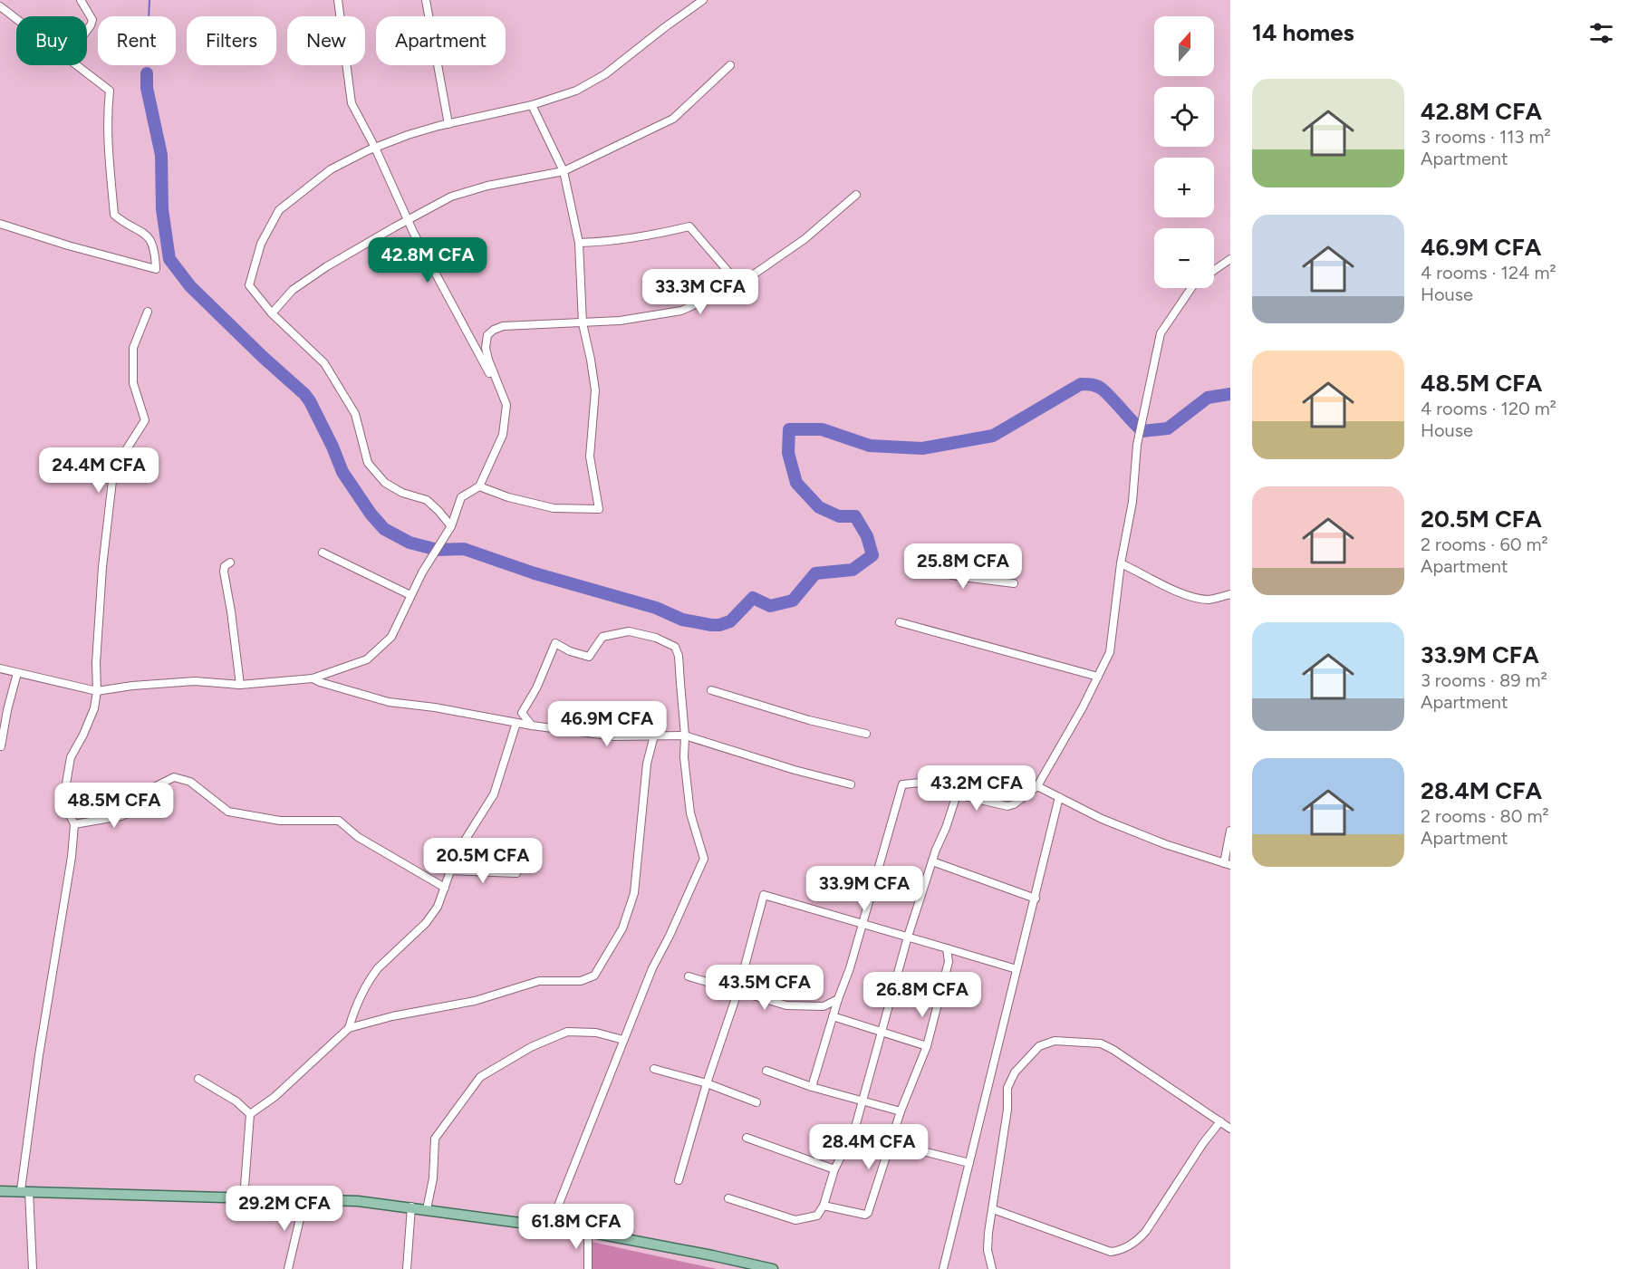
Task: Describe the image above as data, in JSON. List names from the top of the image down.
{
  "north": "top",
  "page": {
    "heading": "14 homes",
    "map_buttons": ["+", "−"],
    "chip": [
      "Buy",
      "Rent",
      "Filters",
      "New",
      "Apartment"
    ],
    "list": [
      {
        "name": "42.8M CFA",
        "note": "3 rooms · 113 m² · Apartment"
      },
      {
        "name": "46.9M CFA",
        "note": "4 rooms · 124 m² · House"
      },
      {
        "name": "48.5M CFA",
        "note": "4 rooms · 120 m² · House"
      },
      {
        "name": "20.5M CFA",
        "note": "2 rooms · 60 m² · Apartment"
      },
      {
        "name": "33.9M CFA",
        "note": "3 rooms · 89 m² · Apartment"
      },
      {
        "name": "28.4M CFA",
        "note": "2 rooms · 80 m² · Apartment"
      }
    ],
    "price": [
      "42.8M CFA",
      "33.3M CFA",
      "24.4M CFA",
      "25.8M CFA",
      "46.9M CFA",
      "43.2M CFA",
      "48.5M CFA",
      "20.5M CFA",
      "33.9M CFA",
      "43.5M CFA",
      "26.8M CFA",
      "28.4M CFA",
      "29.2M CFA",
      "61.8M CFA"
    ]
  }
}
